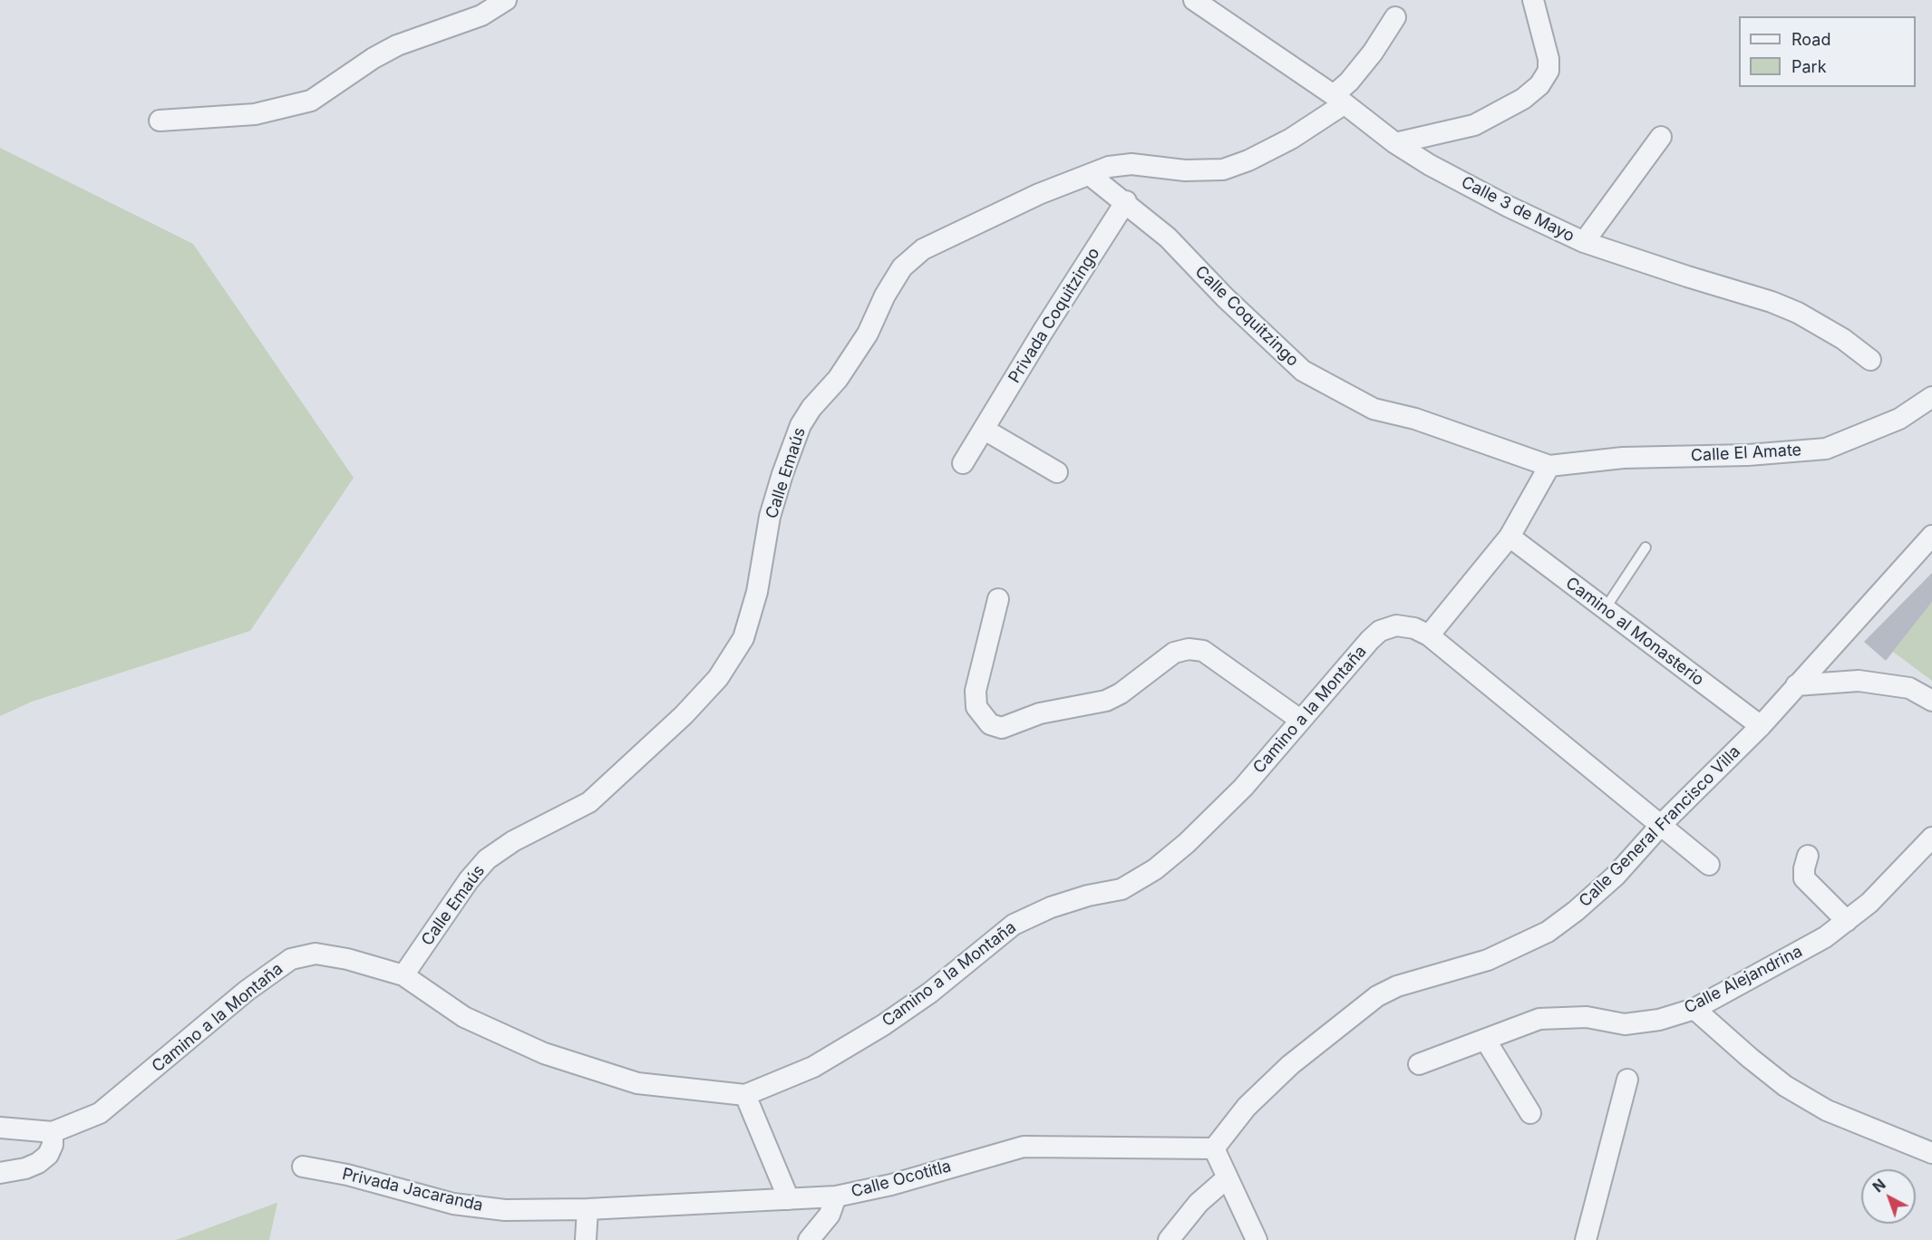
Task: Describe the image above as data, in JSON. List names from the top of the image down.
{
  "streets": {
    "street": [
      "Calle 3 de Mayo",
      "Privada Coquitzingo",
      "Calle Coquitzingo",
      "Calle El Amate",
      "Calle Emaús",
      "Camino al Monasterio",
      "Camino a la Montaña",
      "Calle General Francisco Villa",
      "Calle Alejandrina",
      "Calle Ocotitla",
      "Privada Jacaranda"
    ]
  },
  "crossings": [
    ["Calle 3 de Mayo", "Calle Emaús"],
    ["Privada Coquitzingo", "Calle Coquitzingo"],
    ["Calle Coquitzingo", "Calle El Amate"],
    ["Calle Coquitzingo", "Calle Emaús"],
    ["Calle Emaús", "Camino a la Montaña"],
    ["Camino al Monasterio", "Calle General Francisco Villa"],
    ["Camino a la Montaña", "Calle General Francisco Villa"],
    ["Calle General Francisco Villa", "Calle Ocotitla"],
    ["Calle Ocotitla", "Privada Jacaranda"]
  ],
  "legend": ["Road", "Park"],
  "north": "top left"
}
